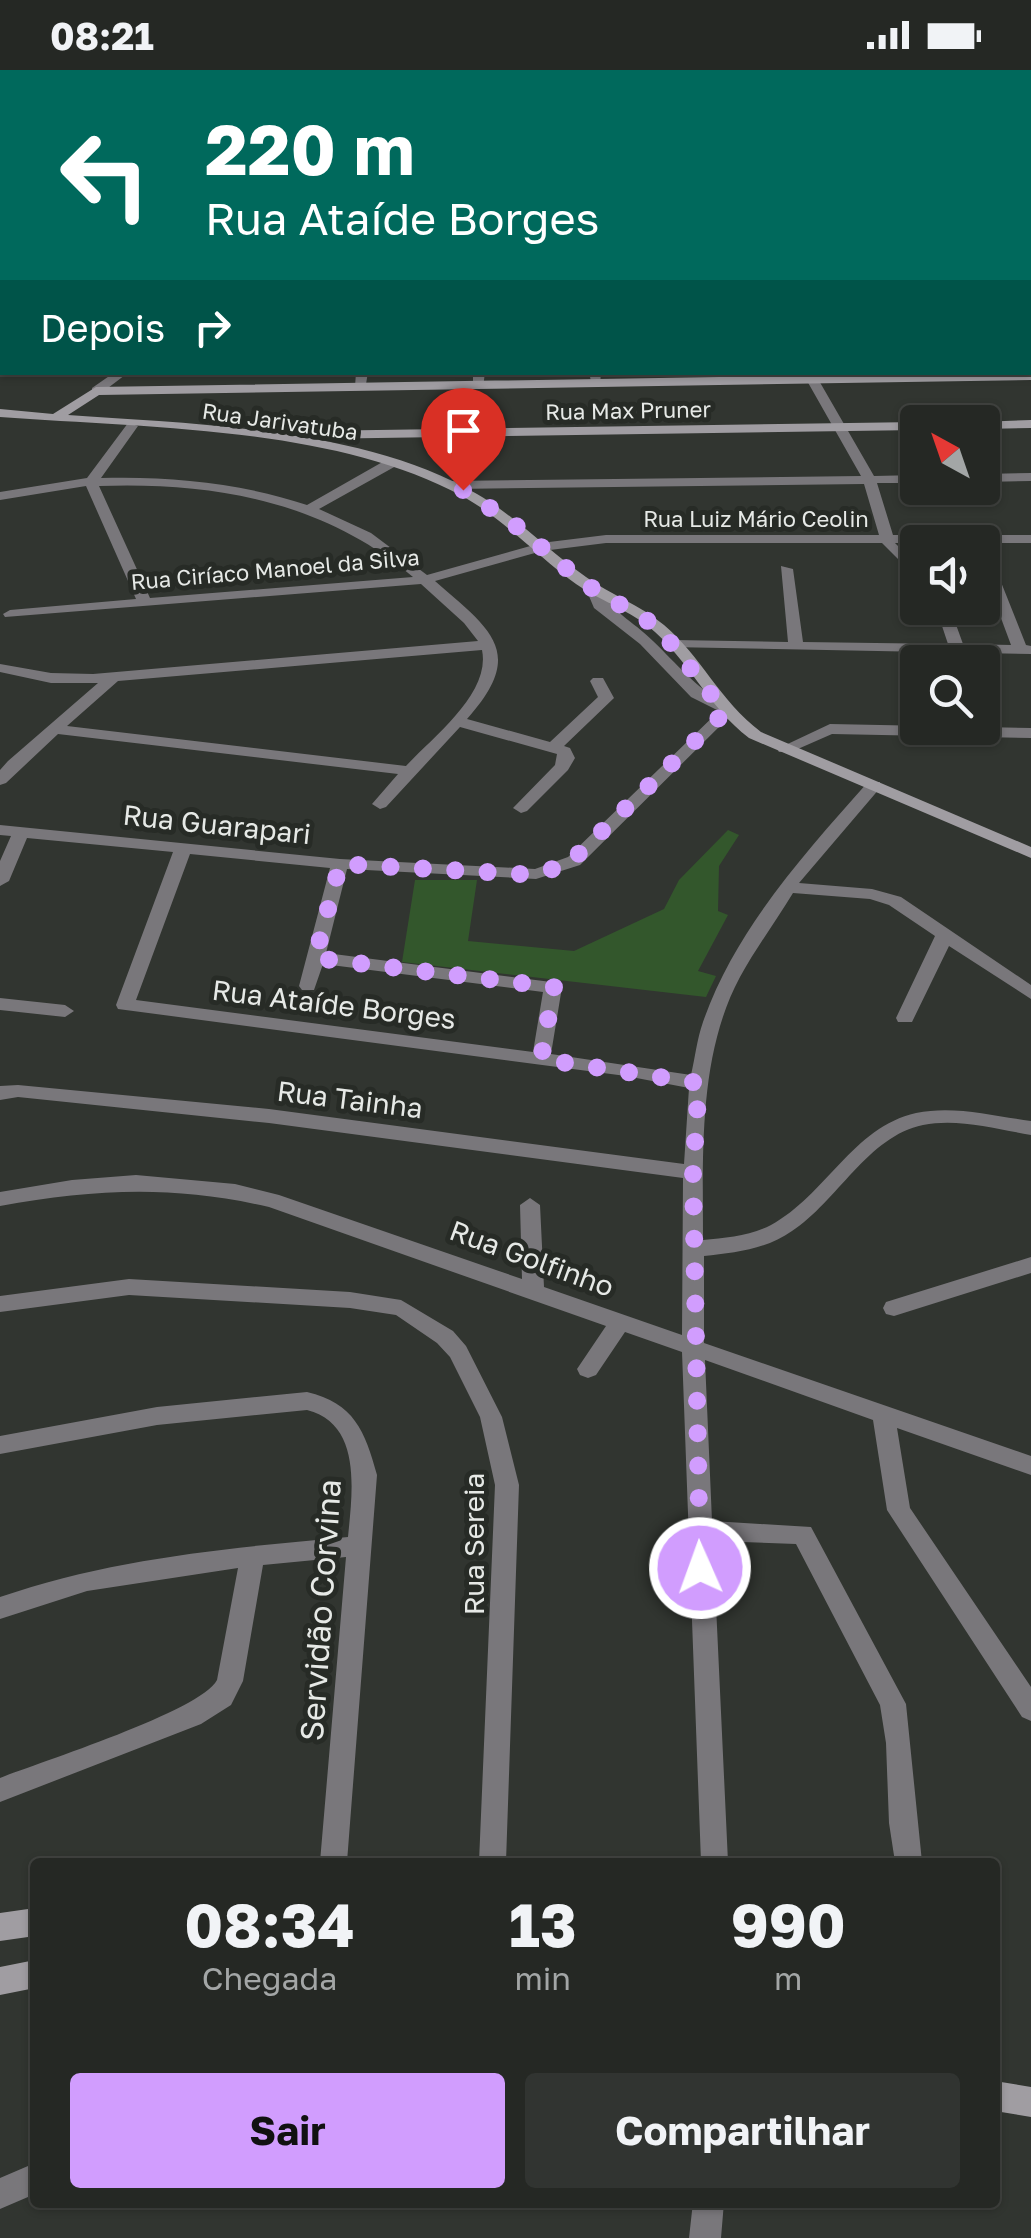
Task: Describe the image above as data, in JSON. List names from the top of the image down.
{
  "streets": {
    "street": [
      "Rua Max Pruner",
      "Rua Jarivatuba",
      "Rua Luiz Mário Ceolin",
      "Rua Ciríaco Manoel da Silva",
      "Rua Guarapari",
      "Rua Ataíde Borges",
      "Rua Tainha",
      "Rua Golfinho",
      "Rua Sereia",
      "Servidão Corvina"
    ]
  },
  "crossings": [
    ["Rua Max Pruner", "Rua Jarivatuba"],
    ["Rua Jarivatuba", "Rua Luiz Mário Ceolin"],
    ["Rua Jarivatuba", "Rua Ciríaco Manoel da Silva"],
    ["Rua Jarivatuba", "Rua Guarapari"],
    ["Rua Luiz Mário Ceolin", "Rua Ciríaco Manoel da Silva"],
    ["Rua Guarapari", "Rua Ataíde Borges"]
  ],
  "north": "top left",
  "page": {
    "status": "08:21",
    "turn": ["220 m", "Rua Ataíde Borges"],
    "then": "Depois",
    "eta": [
      "08:34",
      "Chegada",
      "13",
      "min",
      "990",
      "m"
    ],
    "buttons": ["Sair", "Compartilhar"]
  }
}
